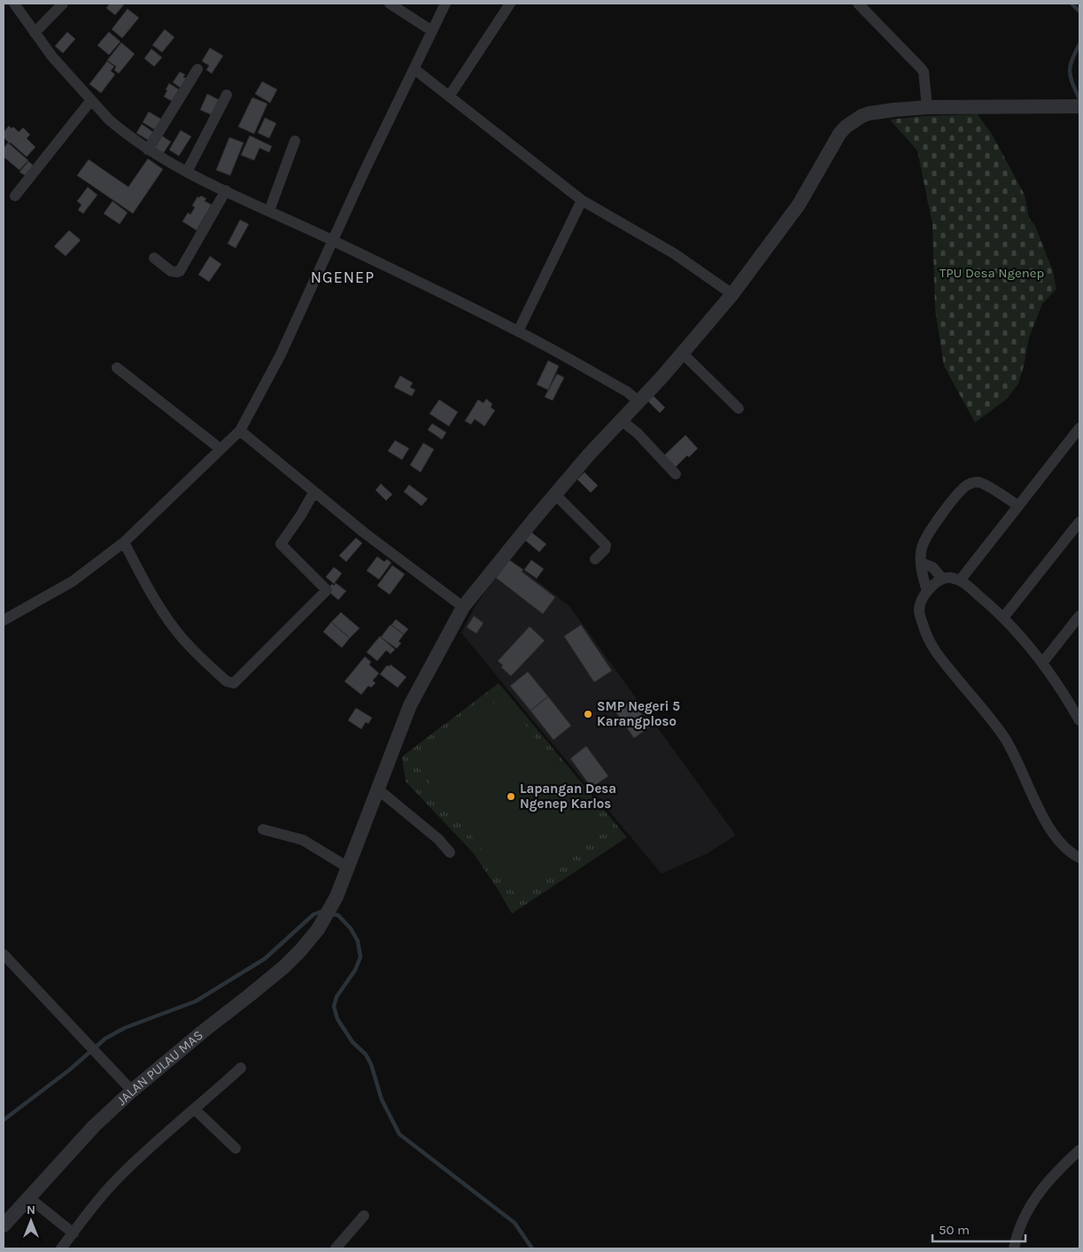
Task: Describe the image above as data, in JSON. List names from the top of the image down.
{
  "streets": {
    "street": ["JALAN PULAU MAS"]
  },
  "districts": ["NGENEP"],
  "parks": ["TPU Desa Ngenep"],
  "places": ["SMP Negeri 5 Karangploso", "Lapangan Desa Ngenep Karlos"],
  "scale_bar": "50 m",
  "north": "top"
}
